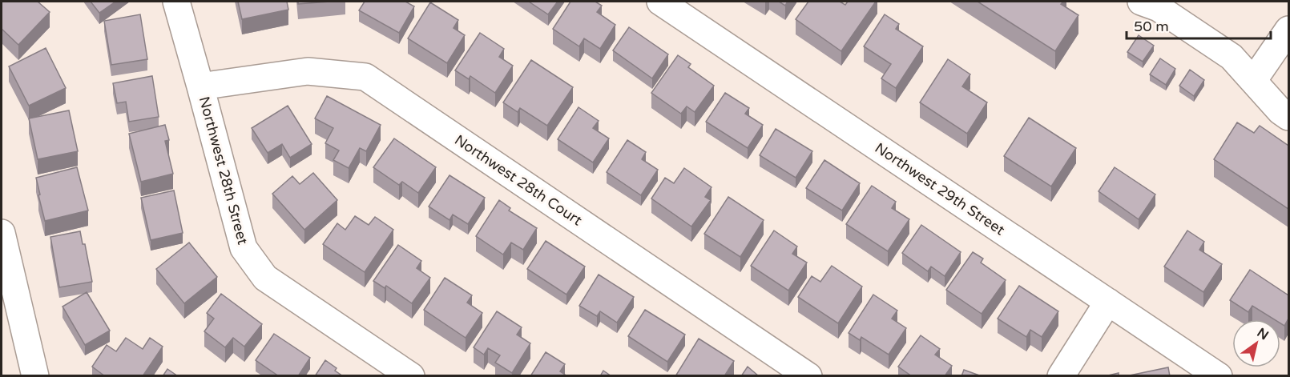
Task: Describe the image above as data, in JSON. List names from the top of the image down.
{
  "streets": {
    "street": ["Northwest 28th Street", "Northwest 28th Court", "Northwest 29th Street"]
  },
  "crossings": [
    ["Northwest 28th Street", "Northwest 28th Court"]
  ],
  "scale_bar": "50 m",
  "north": "top right"
}
